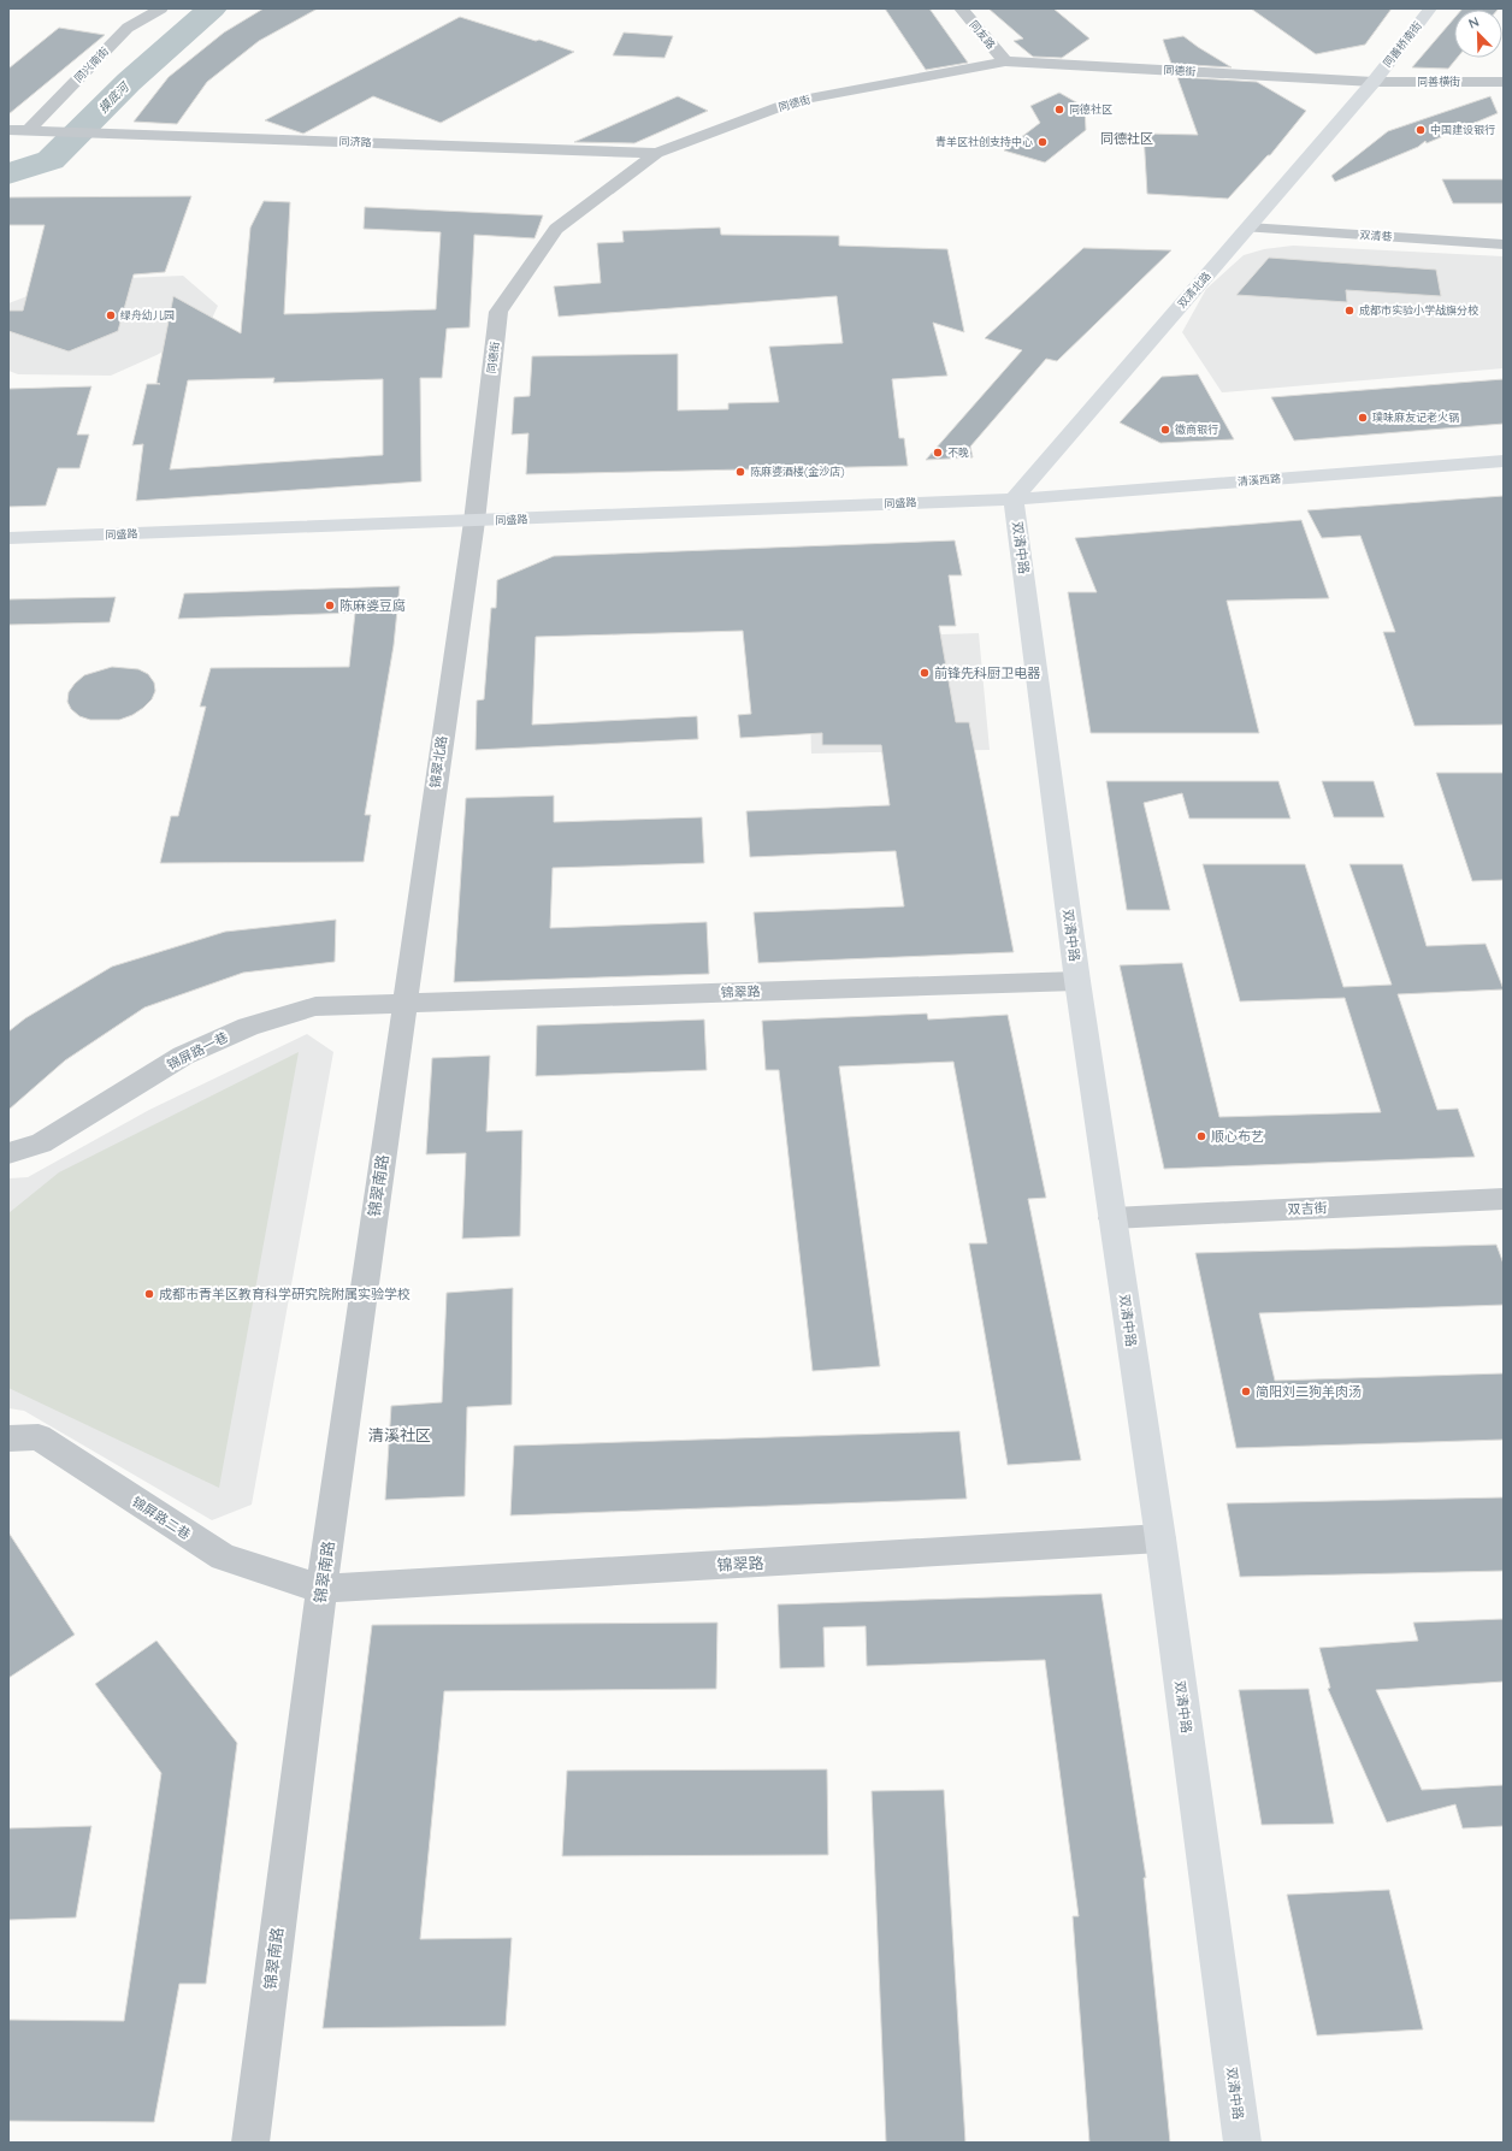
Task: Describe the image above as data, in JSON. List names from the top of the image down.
{
  "streets": {
    "street": [
      "同友路",
      "同善桥南街",
      "同兴南街",
      "同德街",
      "同善横街",
      "同济路",
      "双清巷",
      "双清北路",
      "清溪西路",
      "同盛路",
      "双清中路",
      "锦翠北路",
      "锦翠路",
      "锦屏路一巷",
      "锦翠南路",
      "双吉街",
      "锦屏路二巷"
    ]
  },
  "crossings": [
    ["同友路", "同德街"],
    ["同善桥南街", "同德街"],
    ["同善桥南街", "同善横街"],
    ["同善桥南街", "双清北路"],
    ["同兴南街", "同济路"],
    ["同德街", "同善横街"],
    ["同德街", "同济路"],
    ["同德街", "双清北路"],
    ["同德街", "同盛路"],
    ["同德街", "锦翠北路"],
    ["同善横街", "双清北路"],
    ["双清巷", "双清北路"],
    ["双清北路", "清溪西路"],
    ["双清北路", "同盛路"],
    ["双清北路", "双清中路"],
    ["清溪西路", "同盛路"],
    ["清溪西路", "双清中路"],
    ["同盛路", "双清中路"],
    ["同盛路", "锦翠北路"],
    ["双清中路", "锦翠路"],
    ["双清中路", "双吉街"],
    ["锦翠北路", "锦翠路"],
    ["锦翠北路", "锦屏路一巷"],
    ["锦翠北路", "锦翠南路"],
    ["锦翠路", "锦屏路一巷"],
    ["锦翠路", "锦翠南路"],
    ["锦翠路", "锦屏路二巷"],
    ["锦屏路一巷", "锦翠南路"],
    ["锦翠南路", "锦屏路二巷"]
  ],
  "districts": ["同德社区", "清溪社区"],
  "water": ["摸底河"],
  "places": [
    "同德社区",
    "中国建设银行",
    "青羊区社创支持中心",
    "成都市实验小学战旗分校",
    "绿舟幼儿园",
    "璞味麻友记老火锅",
    "徽商银行",
    "不晚",
    "陈麻婆酒楼(金沙店)",
    "陈麻婆豆腐",
    "前锋先科厨卫电器",
    "顺心布艺",
    "成都市青羊区教育科学研究院附属实验学校",
    "简阳刘二狗羊肉汤"
  ],
  "north": "top left"
}
